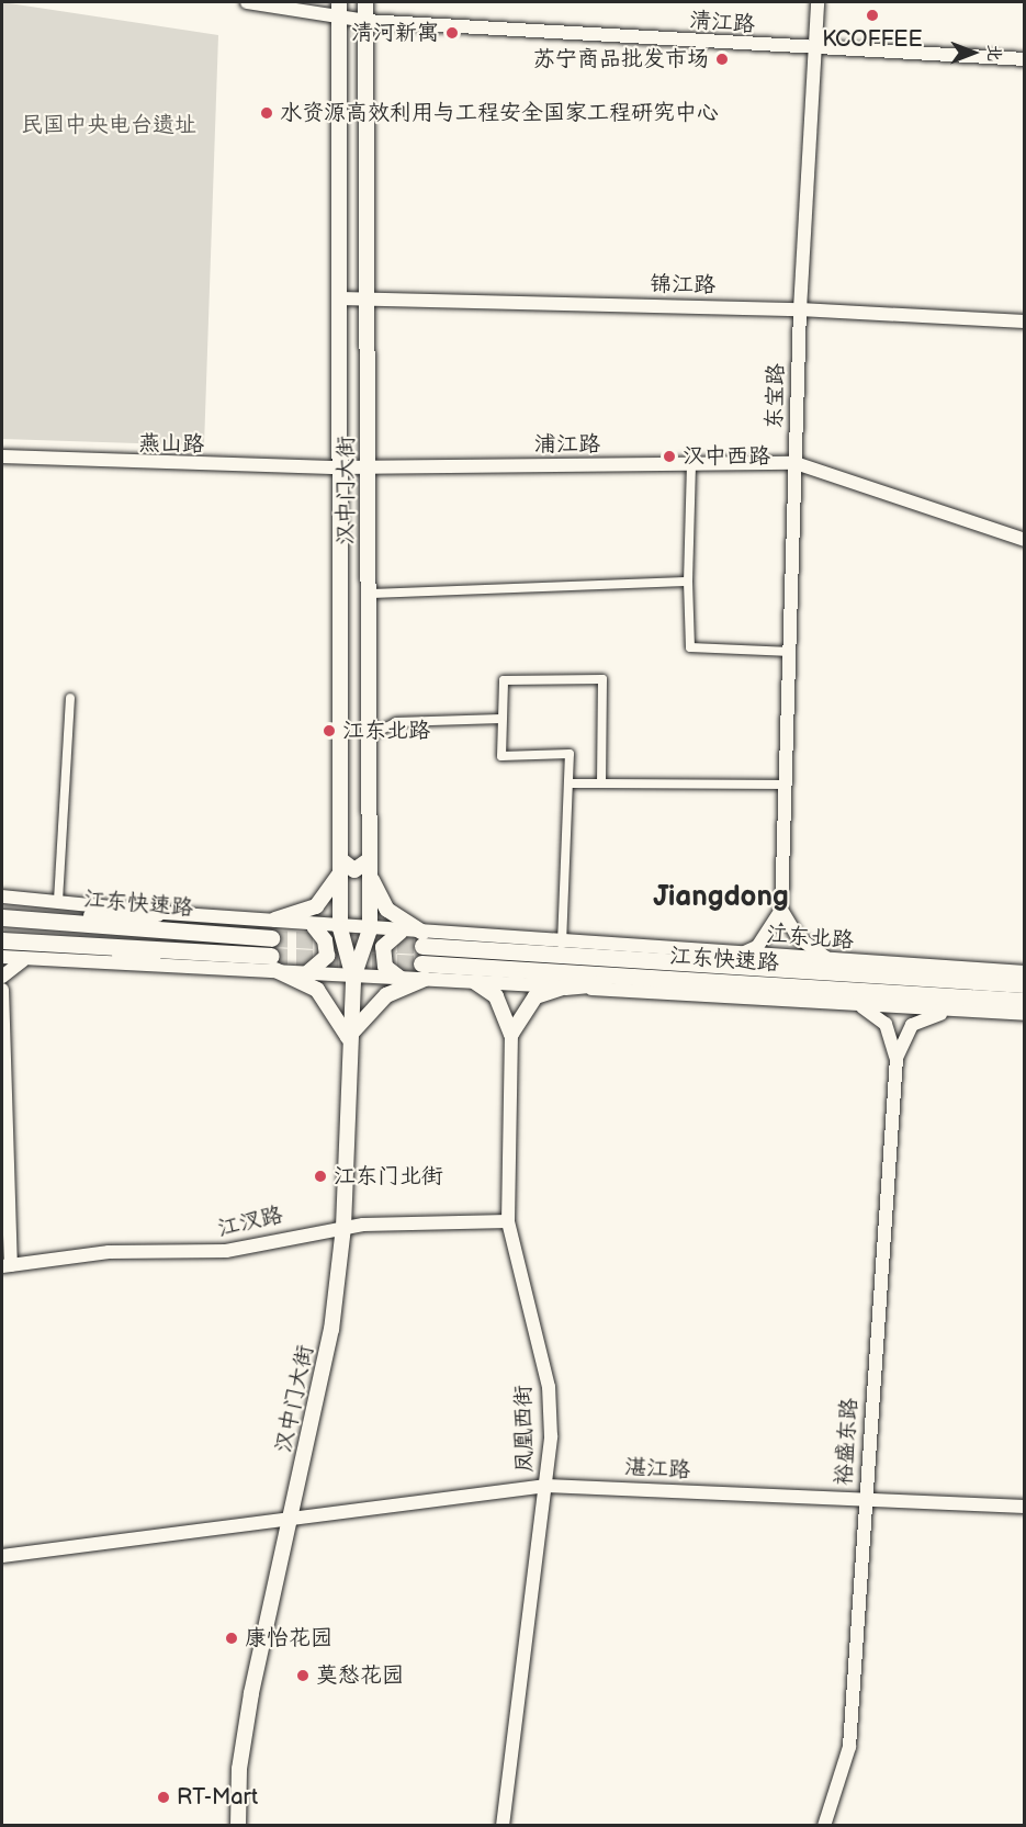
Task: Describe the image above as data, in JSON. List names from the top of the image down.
{
  "streets": {
    "highway": ["江东快速路"],
    "main road": ["汉中门大街"],
    "street": [
      "清江路",
      "锦江路",
      "东宝路",
      "燕山路",
      "浦江路",
      "江东北路",
      "江汊路",
      "凤凰西街",
      "裕盛东路",
      "湛江路"
    ]
  },
  "crossings": [
    ["清江路", "东宝路"],
    ["清江路", "汉中门大街"],
    ["锦江路", "东宝路"],
    ["锦江路", "汉中门大街"],
    ["东宝路", "浦江路"],
    ["燕山路", "浦江路"],
    ["燕山路", "汉中门大街"],
    ["浦江路", "汉中门大街"],
    ["汉中门大街", "江东北路"],
    ["汉中门大街", "江汊路"],
    ["汉中门大街", "湛江路"],
    ["江东快速路", "江东北路"],
    ["江汊路", "凤凰西街"],
    ["凤凰西街", "湛江路"],
    ["裕盛东路", "湛江路"]
  ],
  "districts": ["Jiangdong"],
  "parks": ["民国中央电台遗址"],
  "places": [
    "KCOFFEE",
    "清河新寓",
    "苏宁商品批发市场",
    "水资源高效利用与工程安全国家工程研究中心",
    "汉中西路",
    "江东北路",
    "江东门北街",
    "康怡花园",
    "莫愁花园",
    "RT-Mart"
  ],
  "north": "right"
}
